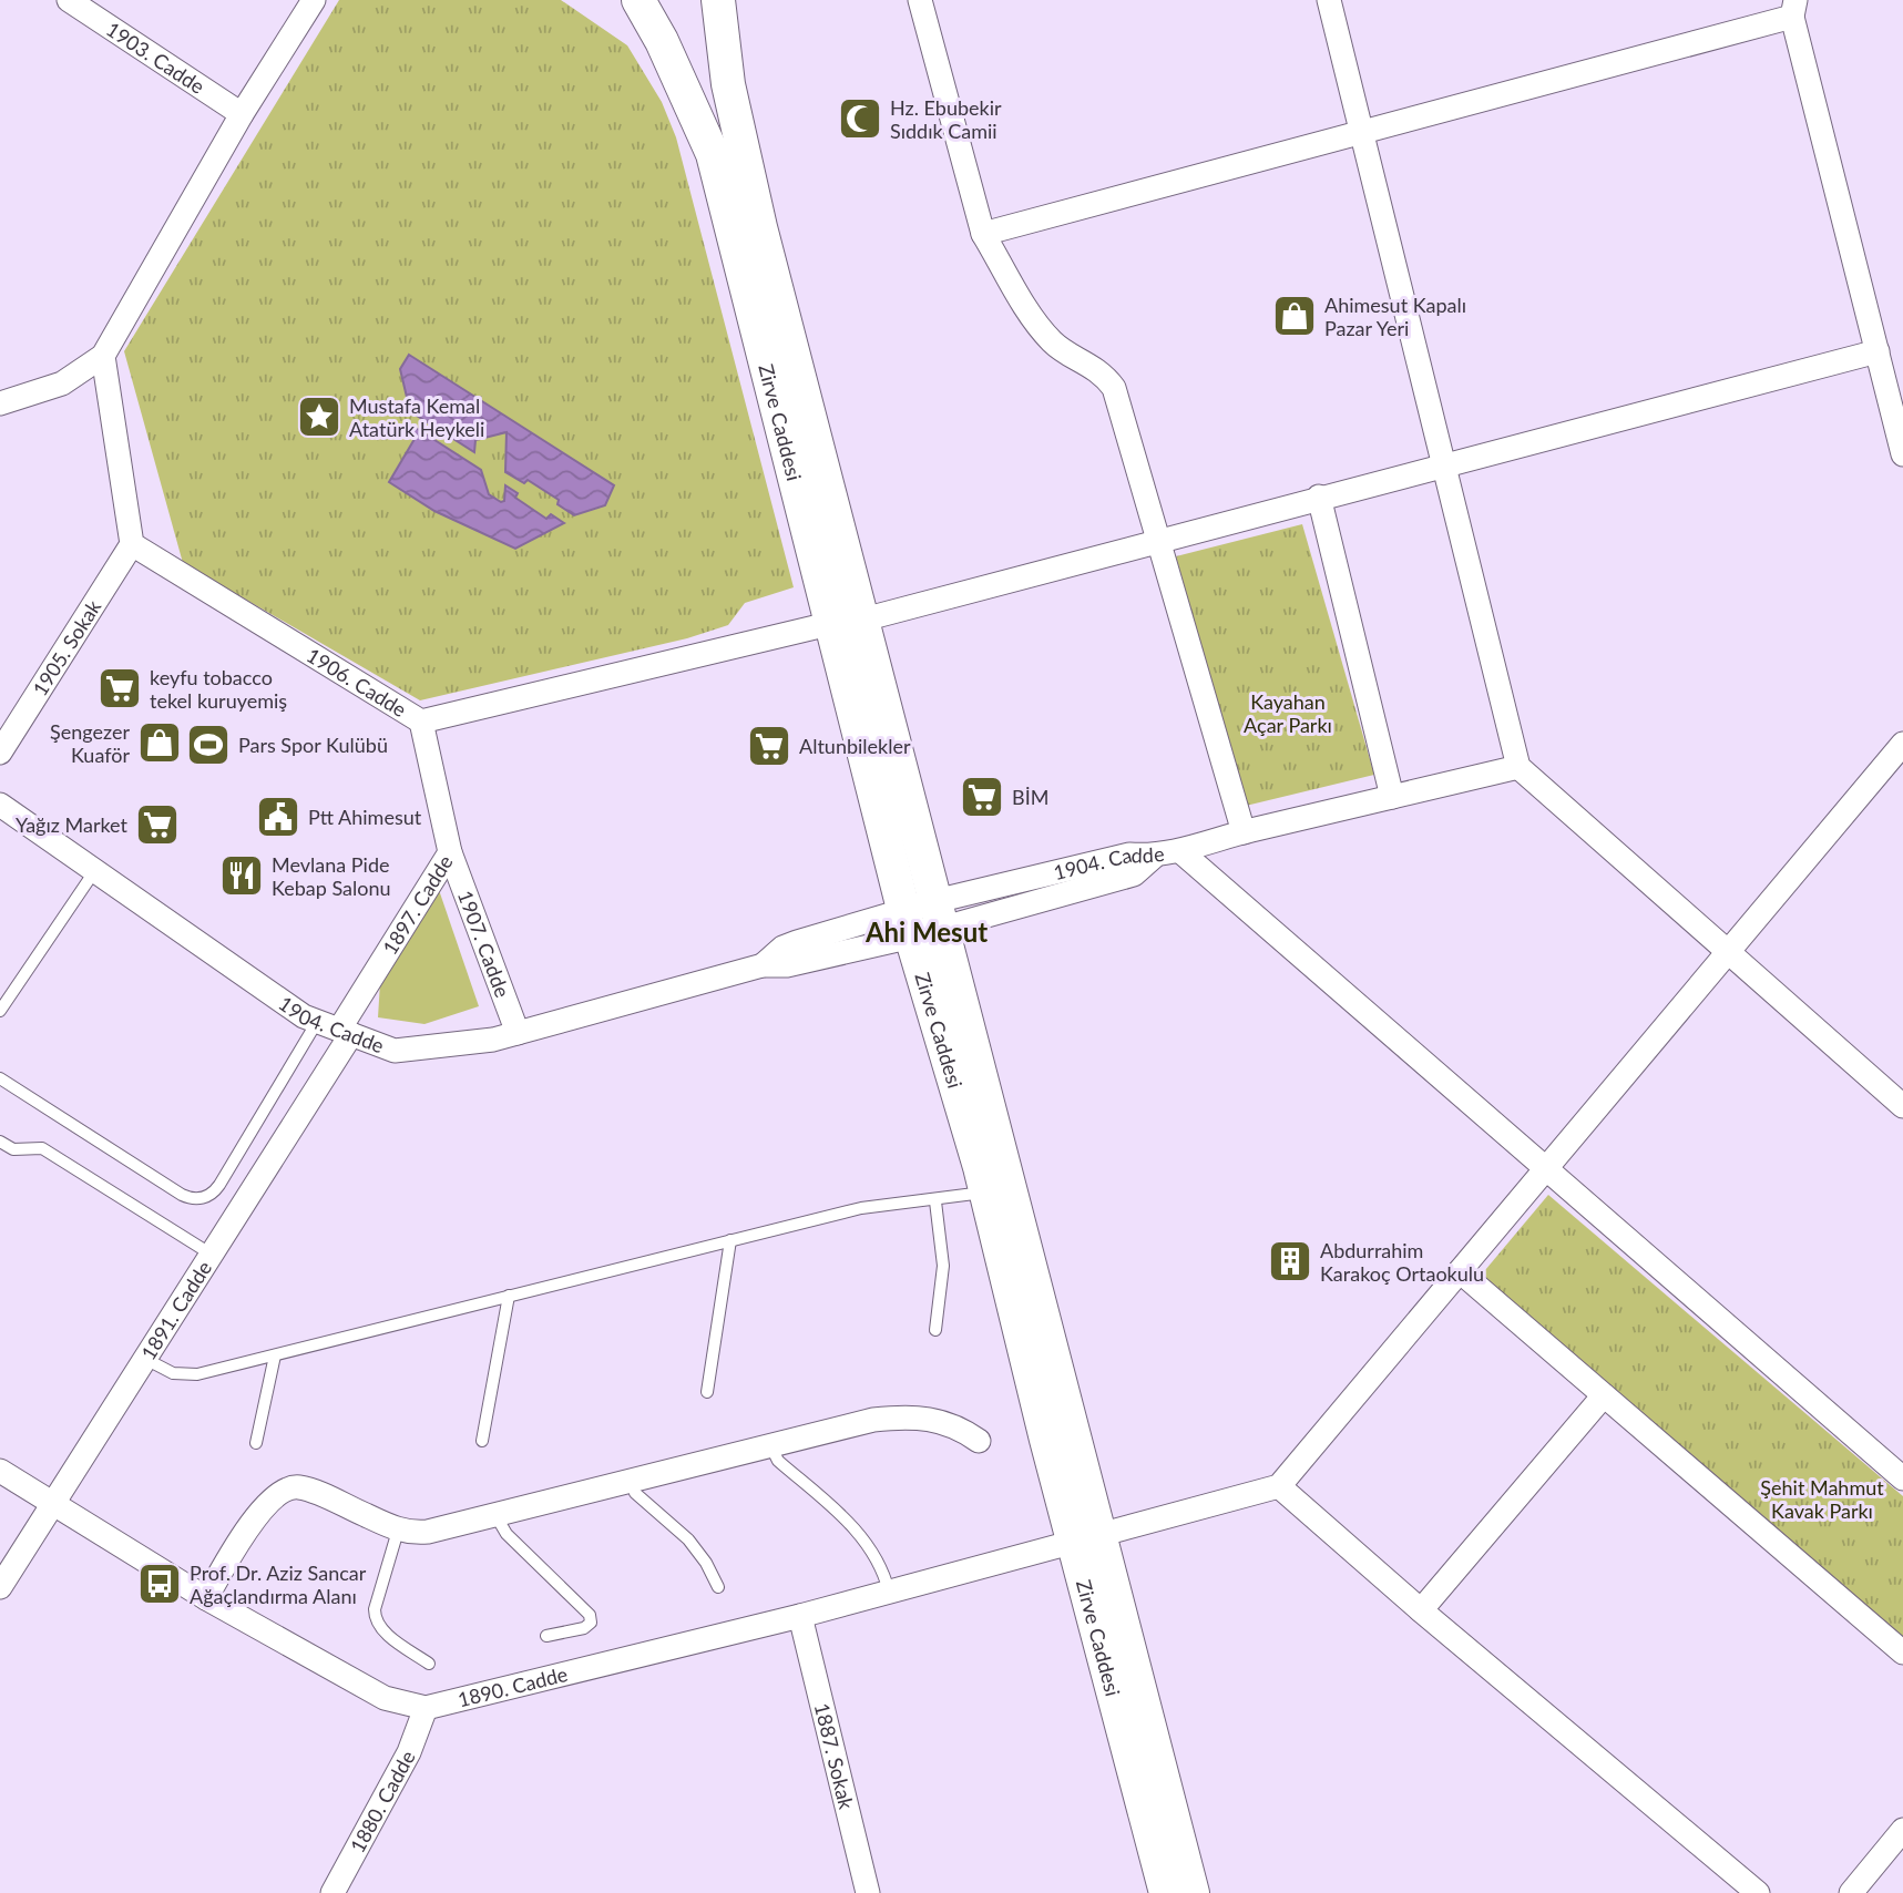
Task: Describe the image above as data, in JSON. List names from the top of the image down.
{
  "streets": {
    "main road": ["Zirve Caddesi"],
    "street": [
      "1903. Cadde",
      "1905. Sokak",
      "1906. Cadde",
      "1904. Cadde",
      "1897. Cadde",
      "1907. Cadde",
      "1891. Cadde",
      "1890. Cadde",
      "1887. Sokak",
      "1880. Cadde"
    ]
  },
  "crossings": [
    ["Zirve Caddesi", "1906. Cadde"],
    ["Zirve Caddesi", "1904. Cadde"],
    ["Zirve Caddesi", "1890. Cadde"],
    ["1905. Sokak", "1906. Cadde"],
    ["1906. Cadde", "1897. Cadde"],
    ["1904. Cadde", "1897. Cadde"],
    ["1904. Cadde", "1907. Cadde"],
    ["1904. Cadde", "1891. Cadde"],
    ["1897. Cadde", "1907. Cadde"],
    ["1897. Cadde", "1891. Cadde"],
    ["1891. Cadde", "1890. Cadde"],
    ["1890. Cadde", "1887. Sokak"],
    ["1890. Cadde", "1880. Cadde"]
  ],
  "districts": ["Ahi Mesut"],
  "parks": ["Kayahan Açar Parkı", "Şehit Mahmut Kavak Parkı"],
  "places": {
    "mosque": ["Hz. Ebubekir Sıddık Camii"],
    "shop": ["Ahimesut Kapalı Pazar Yeri", "Şengezer Kuaför"],
    "place": ["Mustafa Kemal Atatürk Heykeli"],
    "supermarket": [
      "keyfu tobacco tekel kuruyemiş",
      "Altunbilekler",
      "BİM",
      "Yağız Market"
    ],
    "sports": ["Pars Spor Kulübü"],
    "public building": ["Ptt Ahimesut"],
    "restaurant": ["Mevlana Pide Kebap Salonu"],
    "building": ["Abdurrahim Karakoç Ortaokulu"],
    "bus stop": ["Prof. Dr. Aziz Sancar Ağaçlandırma Alanı"]
  }
}
